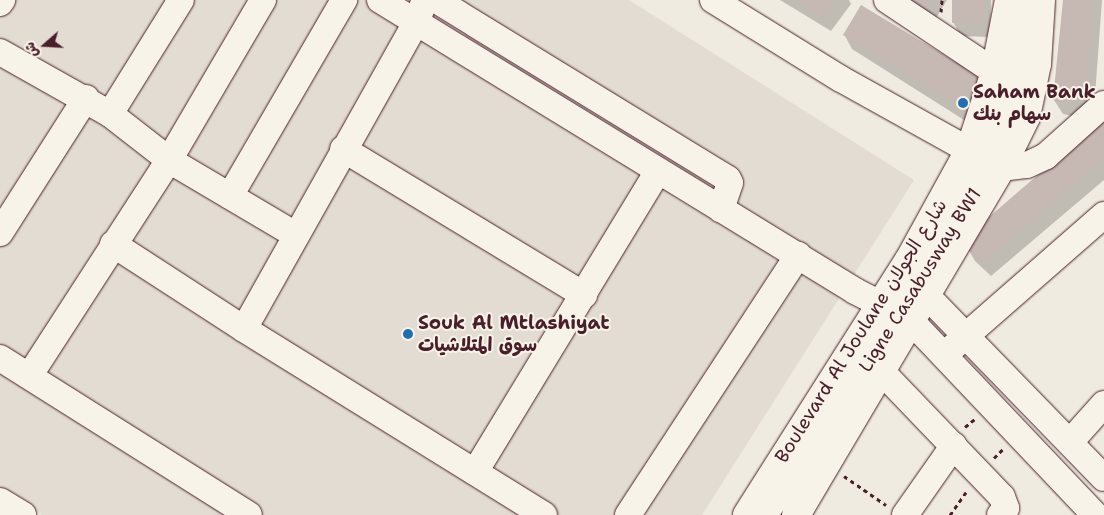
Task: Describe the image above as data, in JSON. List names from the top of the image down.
{
  "streets": {
    "main road": ["Boulevard Al Joulane شارع الجولان"],
    "street": ["Ligne Casabusway BW1"]
  },
  "crossings": [
    ["Ligne Casabusway BW1", "Boulevard Al Joulane شارع الجولان"]
  ],
  "places": ["Saham Bank سهام بنك", "Souk Al Mtlashiyat سوق المتلاشيات"],
  "north": "left"
}
